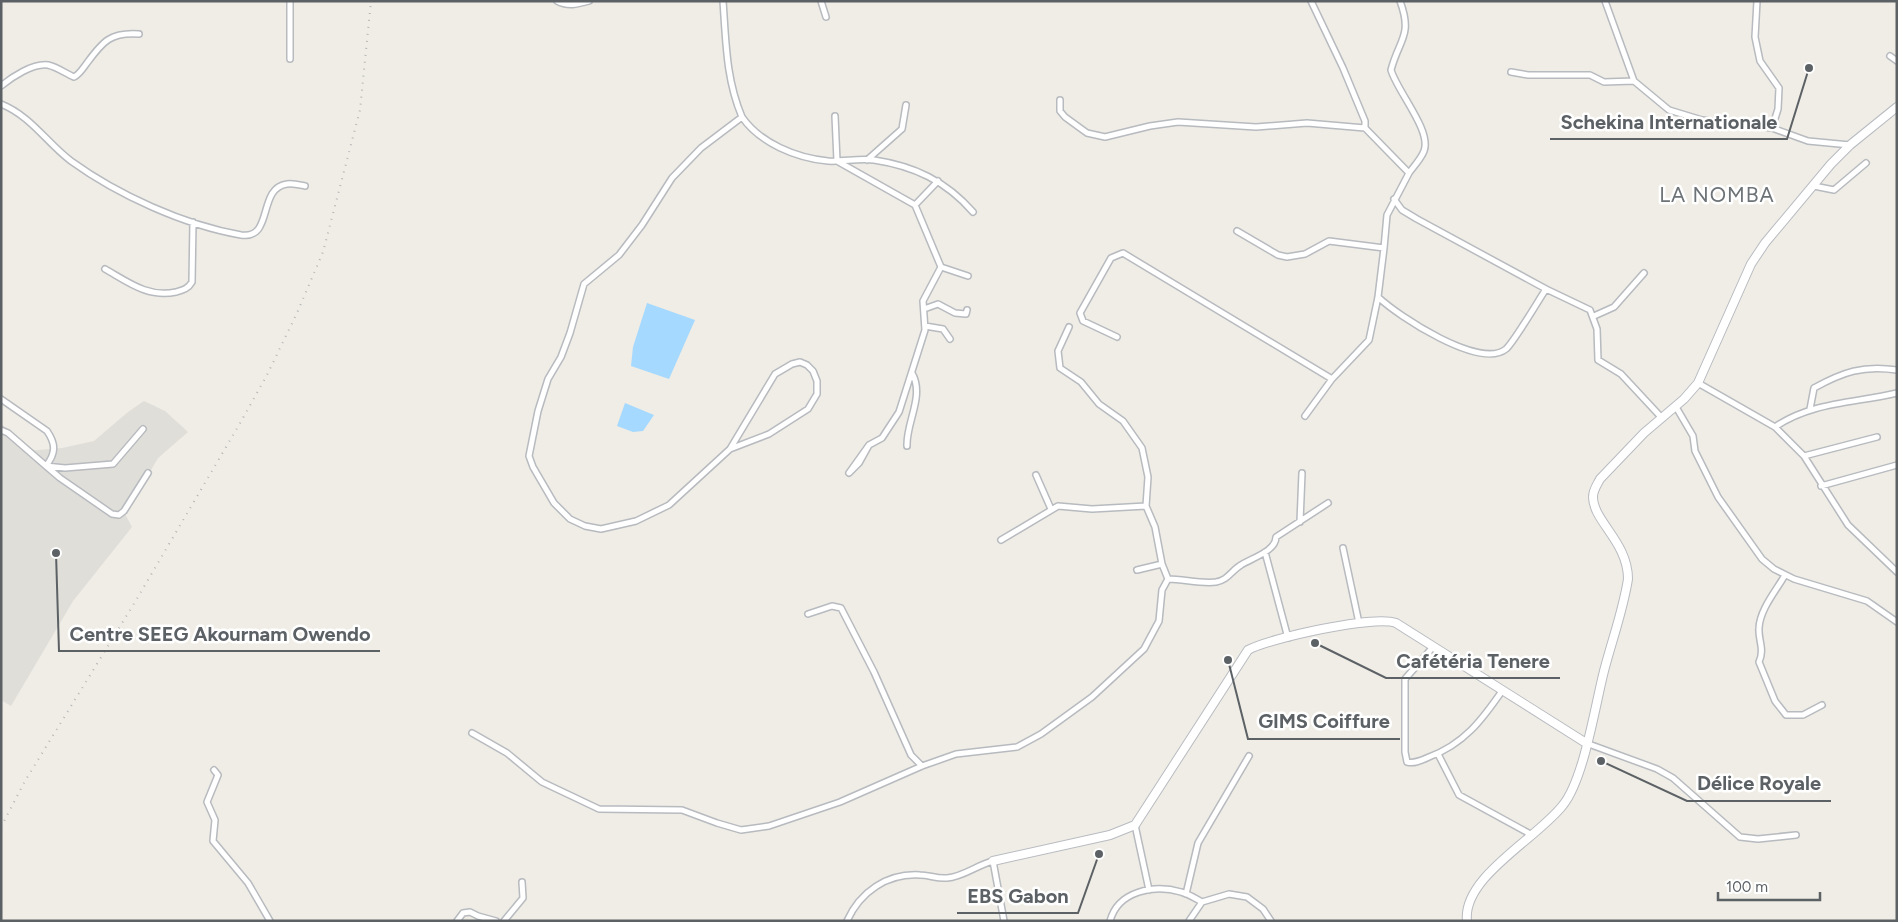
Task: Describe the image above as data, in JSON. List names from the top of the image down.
{
  "districts": ["LA NOMBA"],
  "places": [
    "Schekina Internationale",
    "Centre SEEG Akournam Owendo",
    "Cafétéria Tenere",
    "GIMS Coiffure",
    "Délice Royale",
    "EBS Gabon"
  ],
  "scale_bar": "100 m"
}
